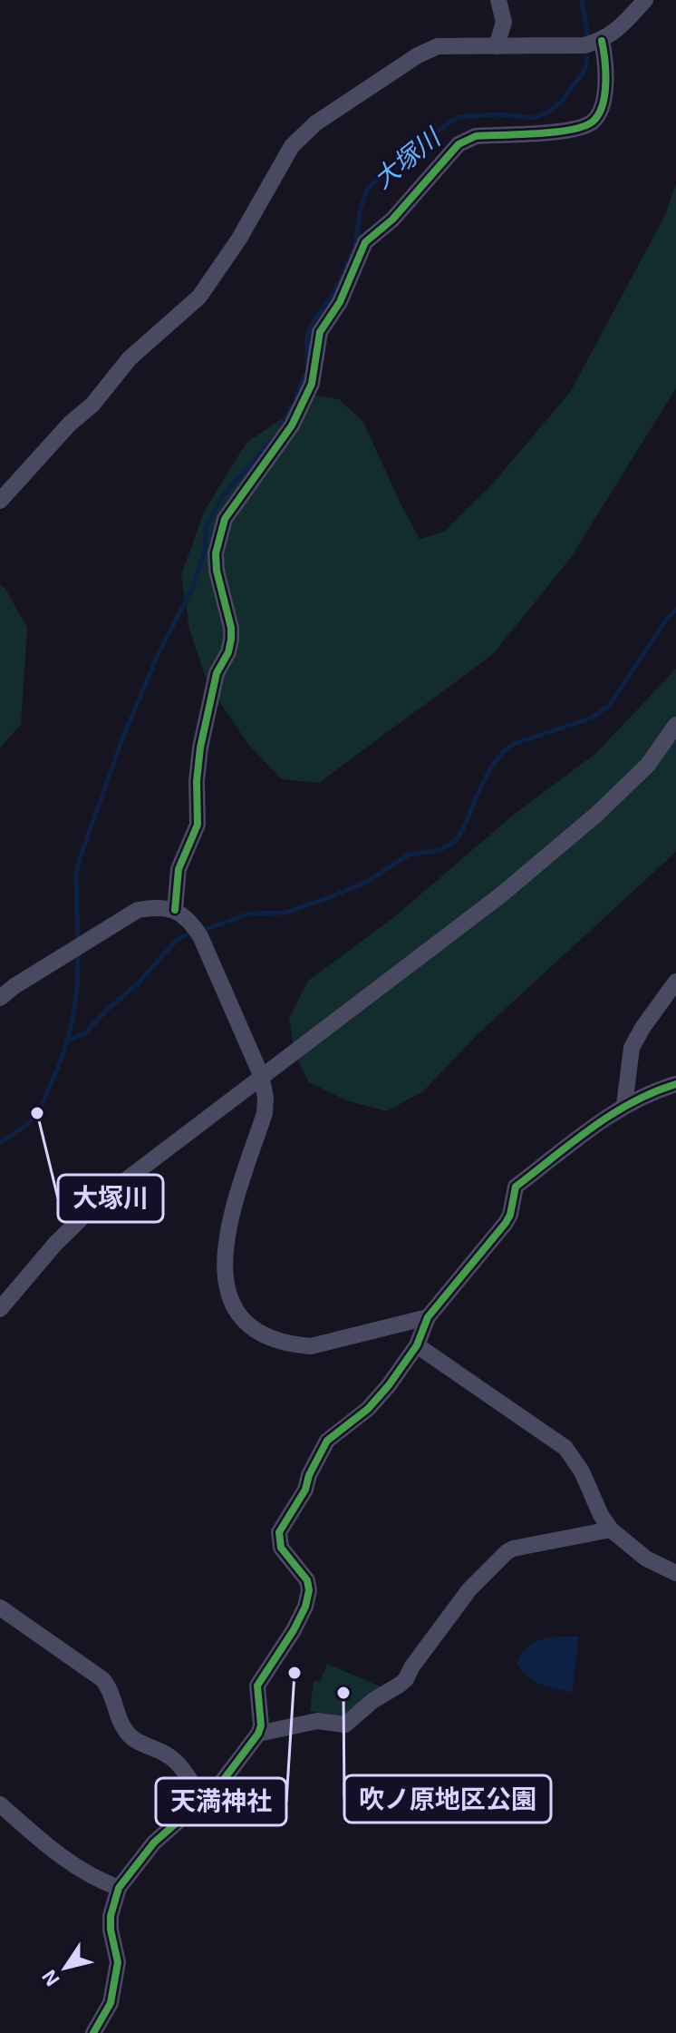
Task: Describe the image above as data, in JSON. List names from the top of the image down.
{
  "water": ["大塚川"],
  "places": ["大塚川", "天満神社", "吹ノ原地区公園"],
  "north": "bottom left"
}
